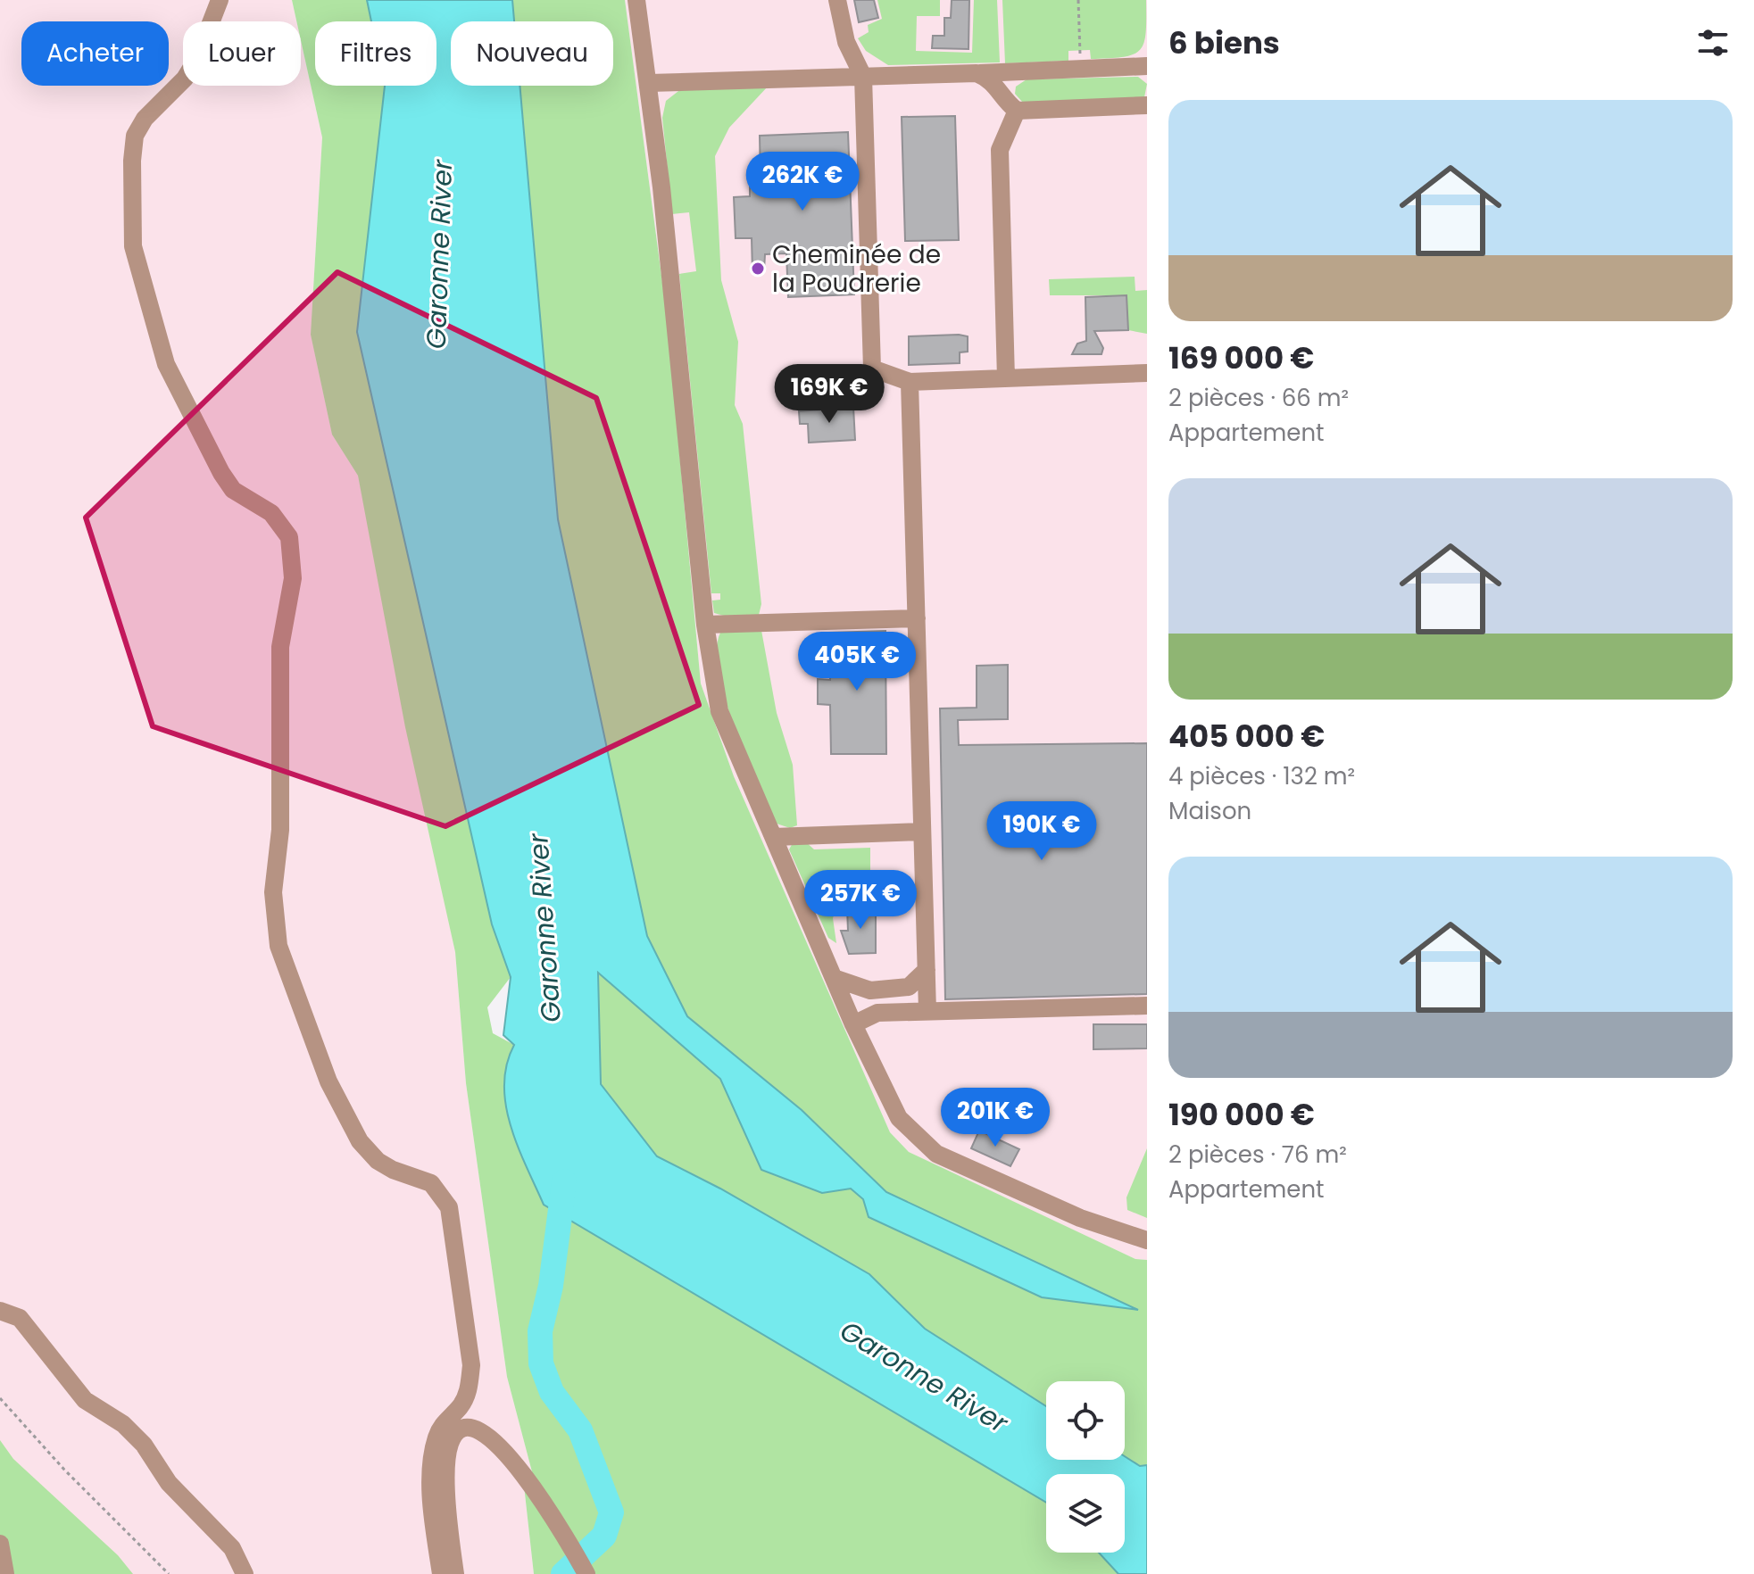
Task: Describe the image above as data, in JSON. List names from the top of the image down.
{
  "water": ["Garonne River"],
  "places": ["Cheminée de la Poudrerie"],
  "page": {
    "heading": "6 biens",
    "chip": [
      "Acheter",
      "Louer",
      "Filtres",
      "Nouveau"
    ],
    "list": [
      {
        "name": "169 000 €",
        "note": "2 pièces · 66 m² · Appartement"
      },
      {
        "name": "405 000 €",
        "note": "4 pièces · 132 m² · Maison"
      },
      {
        "name": "190 000 €",
        "note": "2 pièces · 76 m² · Appartement"
      }
    ],
    "price": [
      "262K €",
      "169K €",
      "405K €",
      "190K €",
      "257K €",
      "201K €"
    ]
  }
}
